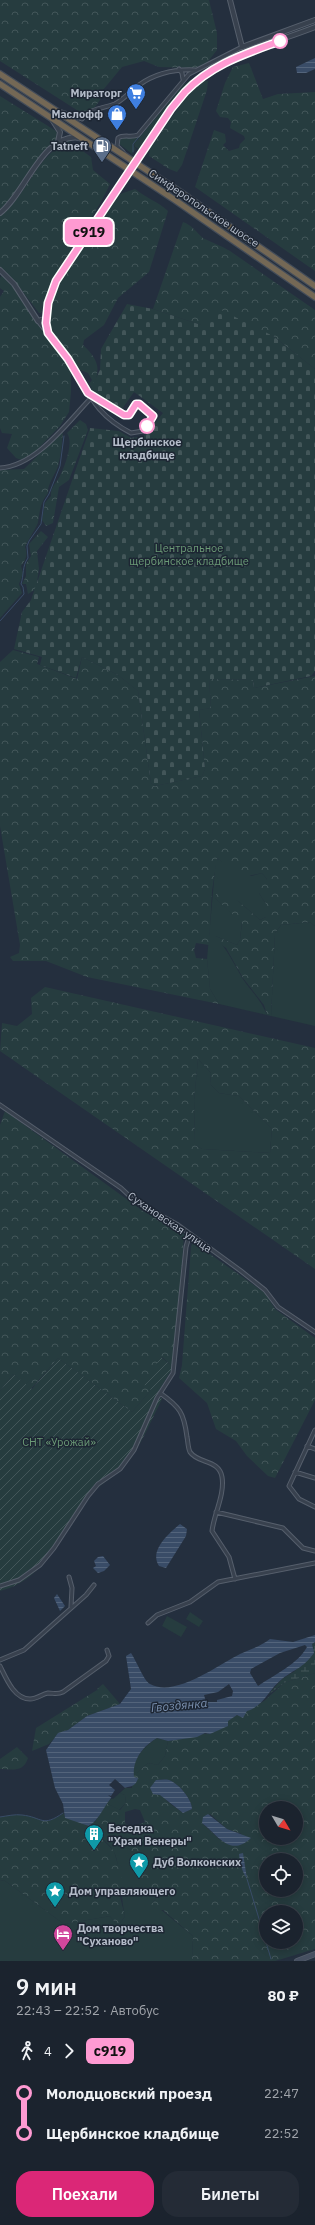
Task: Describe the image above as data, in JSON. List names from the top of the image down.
{
  "streets": {
    "highway": ["Симферопольское шоссе"],
    "street": ["Сухановская улица"]
  },
  "water": ["Гвоздянка"],
  "parks": ["Центральное щербинское кладбище", "СНТ «Урожай»"],
  "places": {
    "supermarket": ["Мираторг"],
    "shop": ["Маслофф"],
    "fuel station": ["Tatneft"],
    "other": ["Щербинское кладбище"],
    "building": ["Беседка \"Храм Венеры\""],
    "place": ["Дуб Волконских", "Дом управляющего"],
    "hotel": ["Дом творчества \"Суханово\""]
  },
  "lines": ["bus line с919"],
  "north": "bottom right",
  "page": {
    "on_map": "с919",
    "heading": ["9 мин", "22:43 – 22:52 · Автобус", "80 ₽"],
    "legs": ["4", "с919"],
    "list": [
      {
        "name": "Молодцовский проезд",
        "value": "22:47"
      },
      {
        "name": "Щербинское кладбище",
        "value": "22:52"
      }
    ],
    "buttons": ["Поехали", "Билеты"]
  }
}
